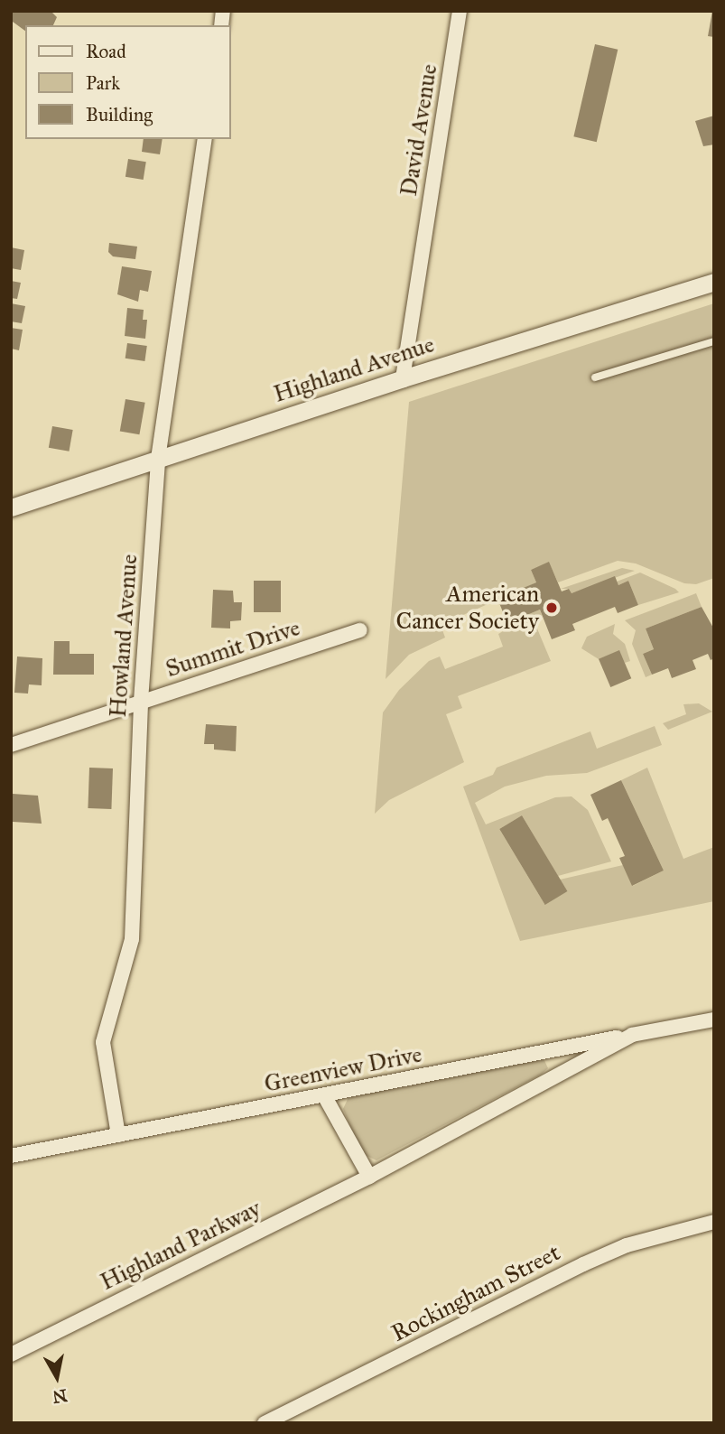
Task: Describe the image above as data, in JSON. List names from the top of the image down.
{
  "streets": {
    "street": [
      "David Avenue",
      "Highland Avenue",
      "Howland Avenue",
      "Summit Drive",
      "Greenview Drive",
      "Highland Parkway",
      "Rockingham Street"
    ]
  },
  "crossings": [
    ["David Avenue", "Highland Avenue"],
    ["Highland Avenue", "Howland Avenue"],
    ["Howland Avenue", "Summit Drive"],
    ["Howland Avenue", "Greenview Drive"],
    ["Greenview Drive", "Highland Parkway"]
  ],
  "places": ["American Cancer Society"],
  "legend": ["Road", "Park", "Building"],
  "north": "bottom"
}
